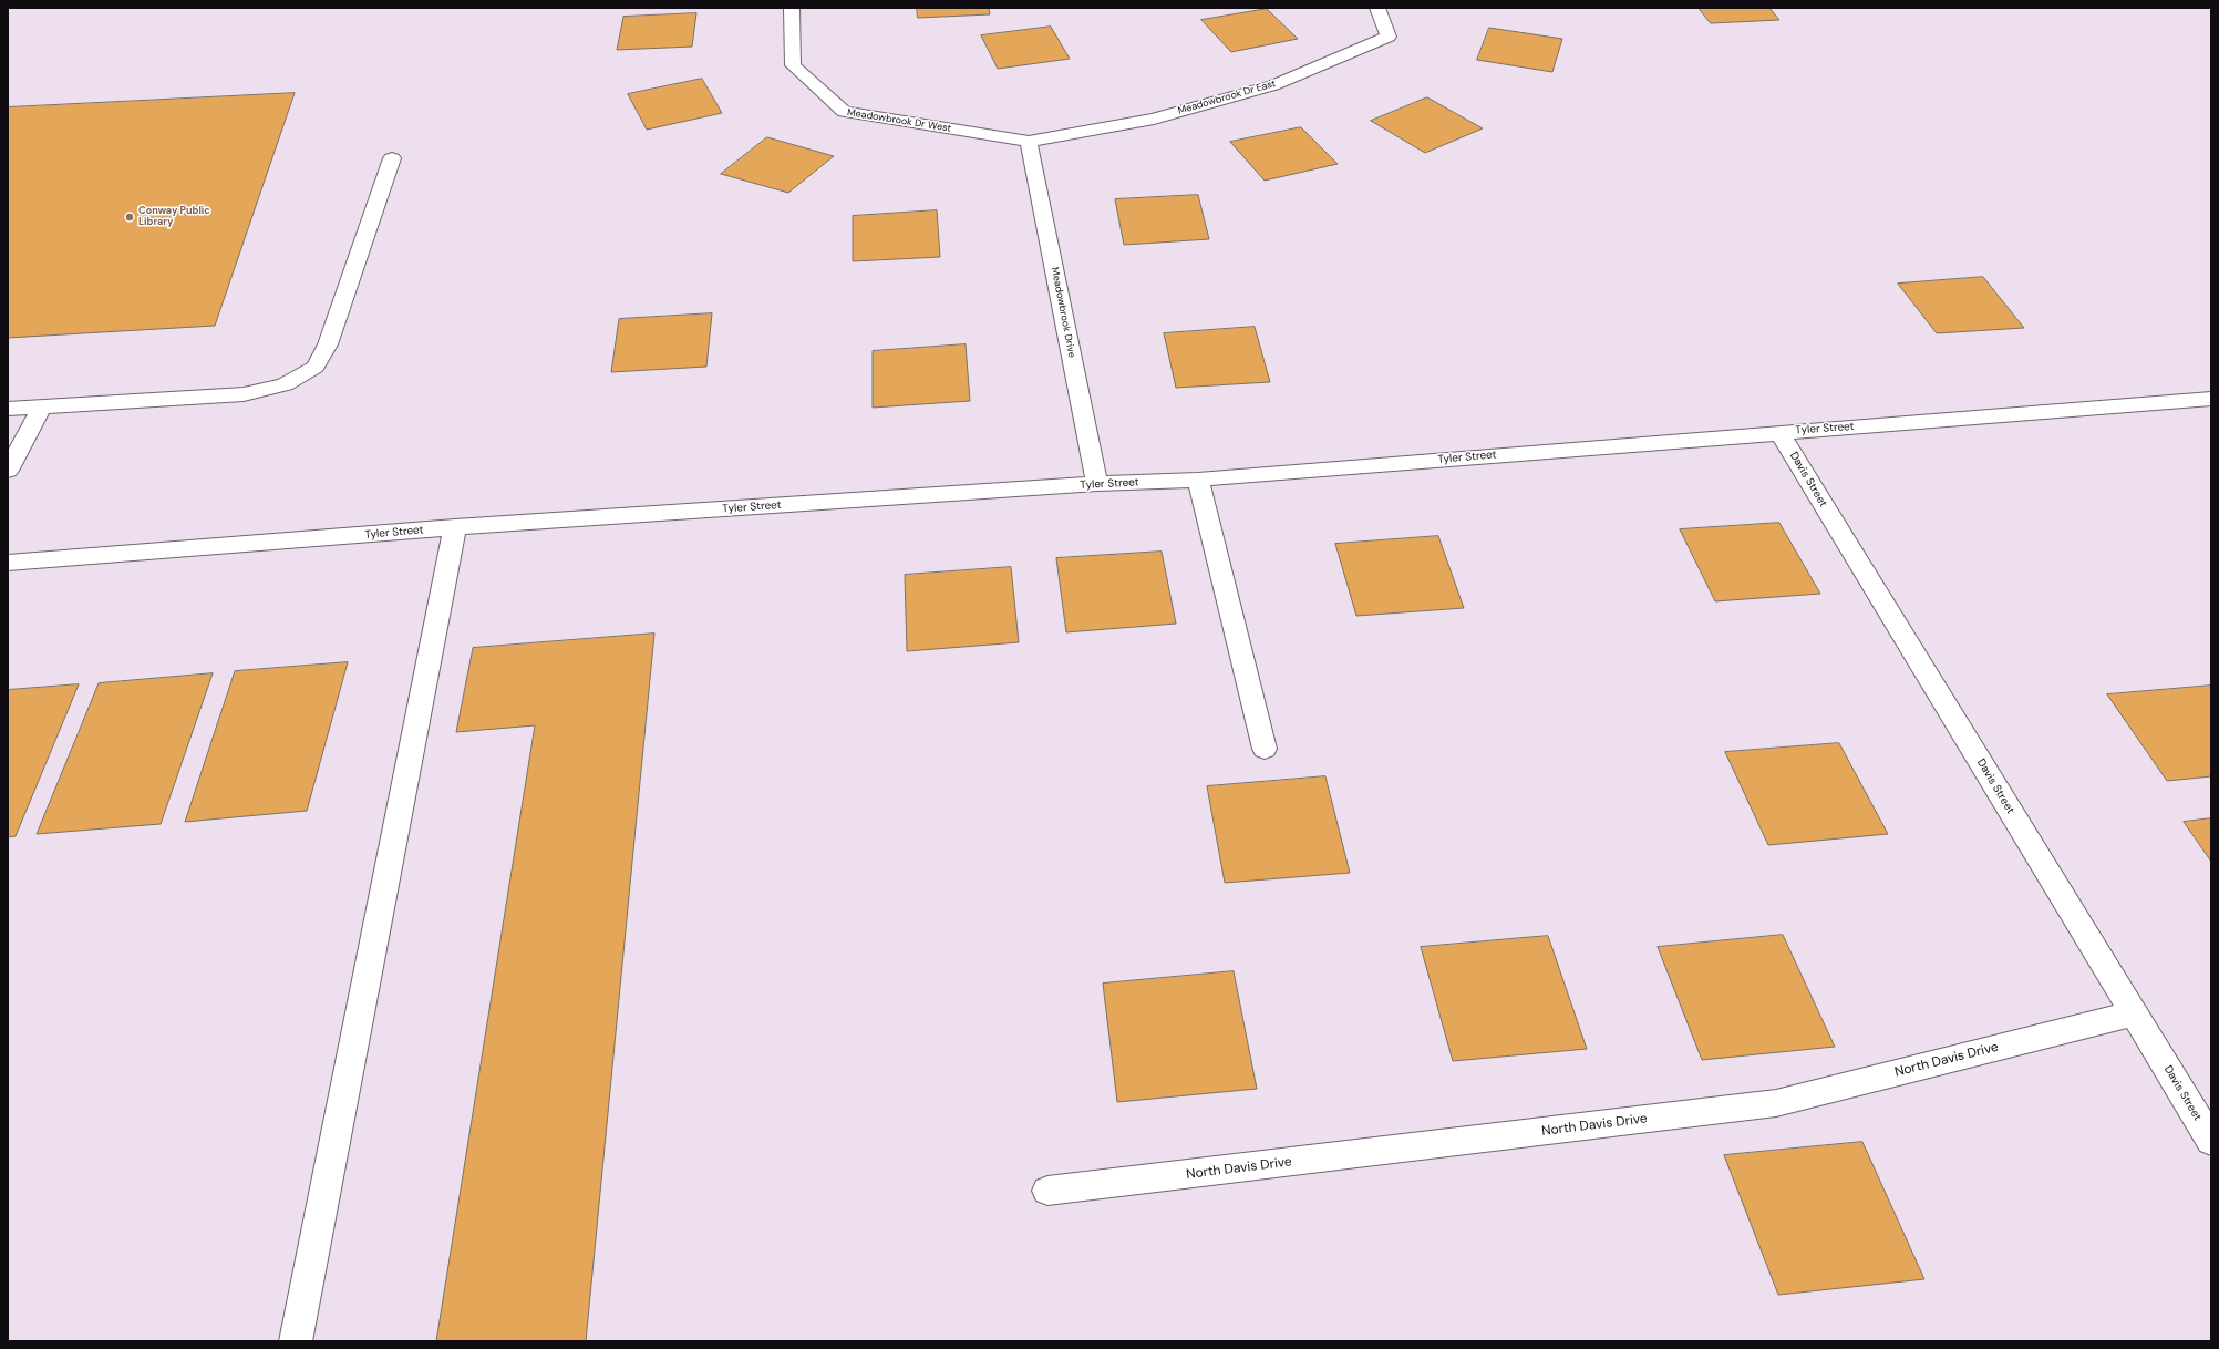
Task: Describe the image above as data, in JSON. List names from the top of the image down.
{
  "streets": {
    "street": [
      "Meadowbrook Dr East",
      "Meadowbrook Dr West",
      "Meadowbrook Drive",
      "Tyler Street",
      "Davis Street",
      "North Davis Drive"
    ]
  },
  "crossings": [
    ["Meadowbrook Dr East", "Meadowbrook Dr West"],
    ["Meadowbrook Dr East", "Meadowbrook Drive"],
    ["Meadowbrook Dr West", "Meadowbrook Drive"],
    ["Meadowbrook Drive", "Tyler Street"],
    ["Tyler Street", "Davis Street"],
    ["Davis Street", "North Davis Drive"]
  ],
  "places": ["Conway Public Library"]
}
